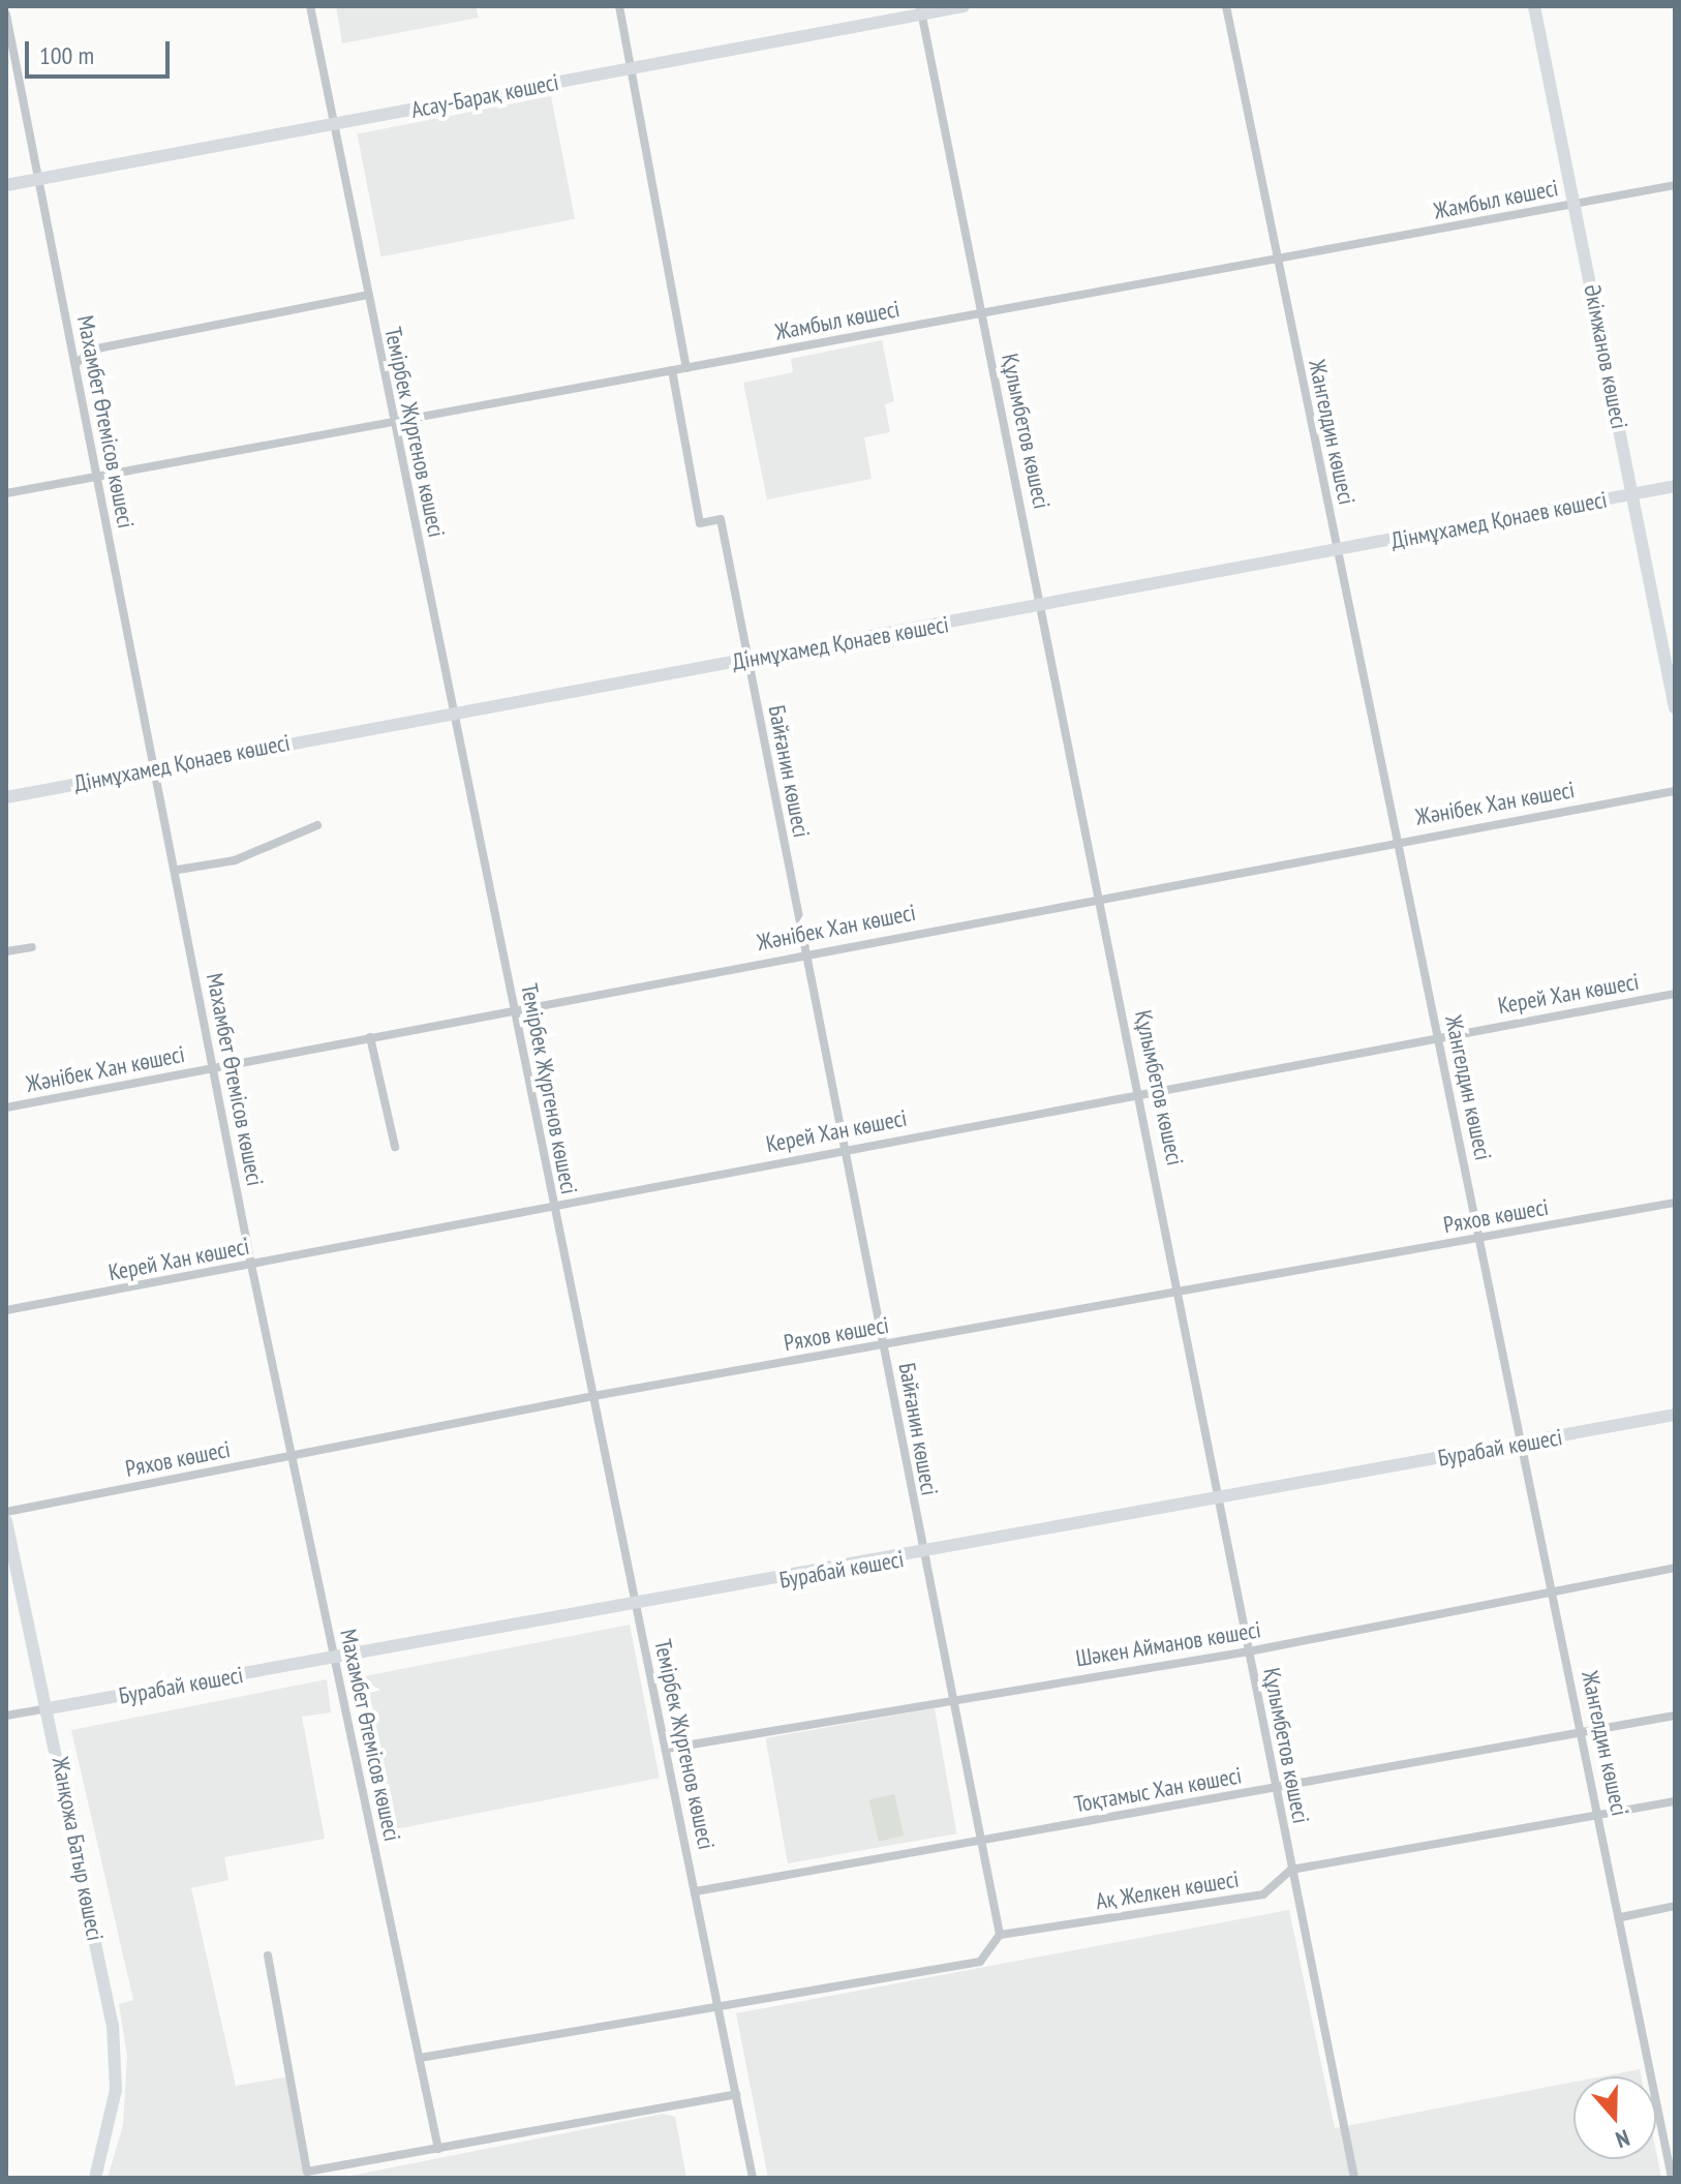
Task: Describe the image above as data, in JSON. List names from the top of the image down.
{
  "streets": {
    "street": [
      "Асау-Барақ көшесі",
      "Жамбыл көшесі",
      "Әкімжанов көшесі",
      "Махамбет Өтемісов көшесі",
      "Құлымбетов көшесі",
      "Темірбек Жүргенов көшесі",
      "Жангелдин көшесі",
      "Дінмұхамед Қонаев көшесі",
      "Байғанин көшесі",
      "Жәнібек Хан көшесі",
      "Керей Хан көшесі",
      "Ряхов көшесі",
      "Бурабай көшесі",
      "Шәкен Айманов көшесі",
      "Тоқтамыс Хан көшесі",
      "Жанқожа Батыр көшесі",
      "Ақ Желкен көшесі"
    ]
  },
  "crossings": [
    ["Асау-Барақ көшесі", "Махамбет Өтемісов көшесі"],
    ["Асау-Барақ көшесі", "Құлымбетов көшесі"],
    ["Асау-Барақ көшесі", "Темірбек Жүргенов көшесі"],
    ["Жамбыл көшесі", "Әкімжанов көшесі"],
    ["Жамбыл көшесі", "Махамбет Өтемісов көшесі"],
    ["Жамбыл көшесі", "Құлымбетов көшесі"],
    ["Жамбыл көшесі", "Темірбек Жүргенов көшесі"],
    ["Жамбыл көшесі", "Жангелдин көшесі"],
    ["Жамбыл көшесі", "Байғанин көшесі"],
    ["Әкімжанов көшесі", "Дінмұхамед Қонаев көшесі"],
    ["Махамбет Өтемісов көшесі", "Дінмұхамед Қонаев көшесі"],
    ["Махамбет Өтемісов көшесі", "Жәнібек Хан көшесі"],
    ["Махамбет Өтемісов көшесі", "Керей Хан көшесі"],
    ["Махамбет Өтемісов көшесі", "Ряхов көшесі"],
    ["Махамбет Өтемісов көшесі", "Бурабай көшесі"],
    ["Құлымбетов көшесі", "Дінмұхамед Қонаев көшесі"],
    ["Құлымбетов көшесі", "Жәнібек Хан көшесі"],
    ["Құлымбетов көшесі", "Керей Хан көшесі"],
    ["Құлымбетов көшесі", "Ряхов көшесі"],
    ["Құлымбетов көшесі", "Бурабай көшесі"],
    ["Құлымбетов көшесі", "Шәкен Айманов көшесі"],
    ["Құлымбетов көшесі", "Тоқтамыс Хан көшесі"],
    ["Құлымбетов көшесі", "Ақ Желкен көшесі"],
    ["Темірбек Жүргенов көшесі", "Дінмұхамед Қонаев көшесі"],
    ["Темірбек Жүргенов көшесі", "Жәнібек Хан көшесі"],
    ["Темірбек Жүргенов көшесі", "Керей Хан көшесі"],
    ["Темірбек Жүргенов көшесі", "Ряхов көшесі"],
    ["Темірбек Жүргенов көшесі", "Бурабай көшесі"],
    ["Темірбек Жүргенов көшесі", "Шәкен Айманов көшесі"],
    ["Темірбек Жүргенов көшесі", "Тоқтамыс Хан көшесі"],
    ["Жангелдин көшесі", "Дінмұхамед Қонаев көшесі"],
    ["Жангелдин көшесі", "Жәнібек Хан көшесі"],
    ["Жангелдин көшесі", "Керей Хан көшесі"],
    ["Жангелдин көшесі", "Ряхов көшесі"],
    ["Жангелдин көшесі", "Бурабай көшесі"],
    ["Жангелдин көшесі", "Шәкен Айманов көшесі"],
    ["Жангелдин көшесі", "Тоқтамыс Хан көшесі"],
    ["Жангелдин көшесі", "Ақ Желкен көшесі"],
    ["Дінмұхамед Қонаев көшесі", "Байғанин көшесі"],
    ["Байғанин көшесі", "Жәнібек Хан көшесі"],
    ["Байғанин көшесі", "Керей Хан көшесі"],
    ["Байғанин көшесі", "Ряхов көшесі"],
    ["Байғанин көшесі", "Бурабай көшесі"],
    ["Байғанин көшесі", "Шәкен Айманов көшесі"],
    ["Байғанин көшесі", "Тоқтамыс Хан көшесі"],
    ["Байғанин көшесі", "Ақ Желкен көшесі"],
    ["Бурабай көшесі", "Жанқожа Батыр көшесі"]
  ],
  "scale_bar": "100 m",
  "north": "bottom"
}
